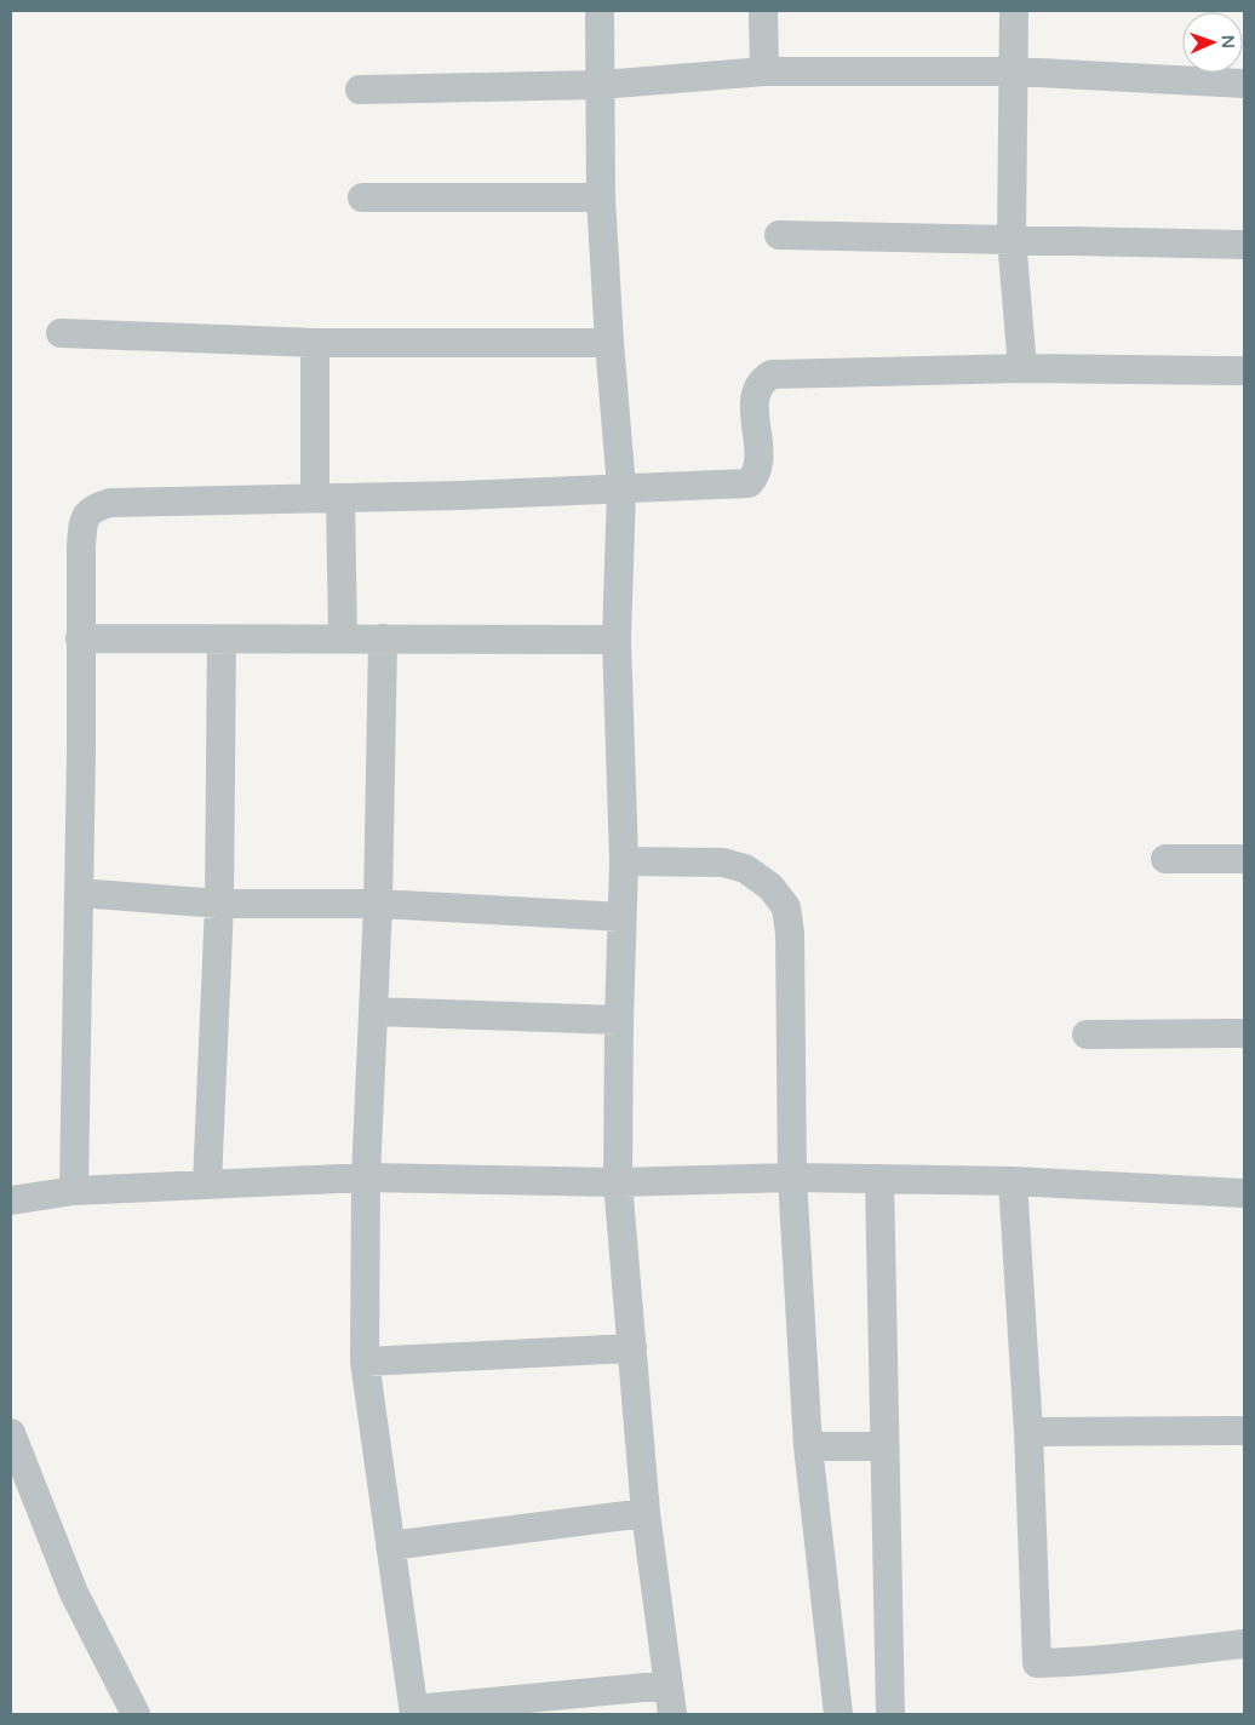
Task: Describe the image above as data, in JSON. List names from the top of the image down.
{
  "north": "right"
}
